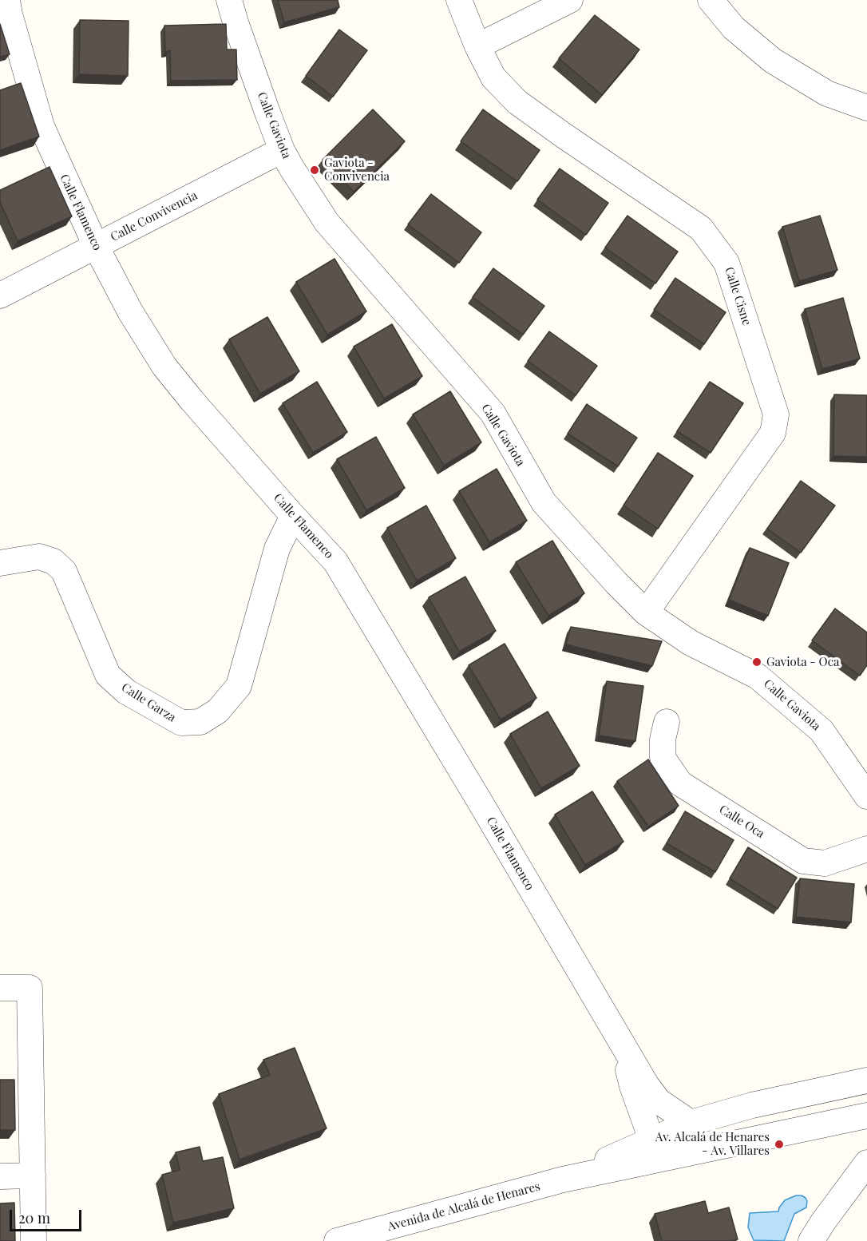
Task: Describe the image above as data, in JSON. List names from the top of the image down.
{
  "streets": {
    "street": [
      "Calle Gaviota",
      "Calle Flamenco",
      "Calle Convivencia",
      "Calle Cisne",
      "Calle Garza",
      "Calle Oca",
      "Avenida de Alcalá de Henares"
    ]
  },
  "crossings": [
    ["Calle Gaviota", "Calle Convivencia"],
    ["Calle Gaviota", "Calle Cisne"],
    ["Calle Flamenco", "Calle Convivencia"],
    ["Calle Flamenco", "Calle Garza"],
    ["Calle Flamenco", "Avenida de Alcalá de Henares"]
  ],
  "places": ["Gaviota - Convivencia", "Gaviota - Oca", "Av. Alcalá de Henares - Av. Villares"],
  "scale_bar": "20 m"
}
